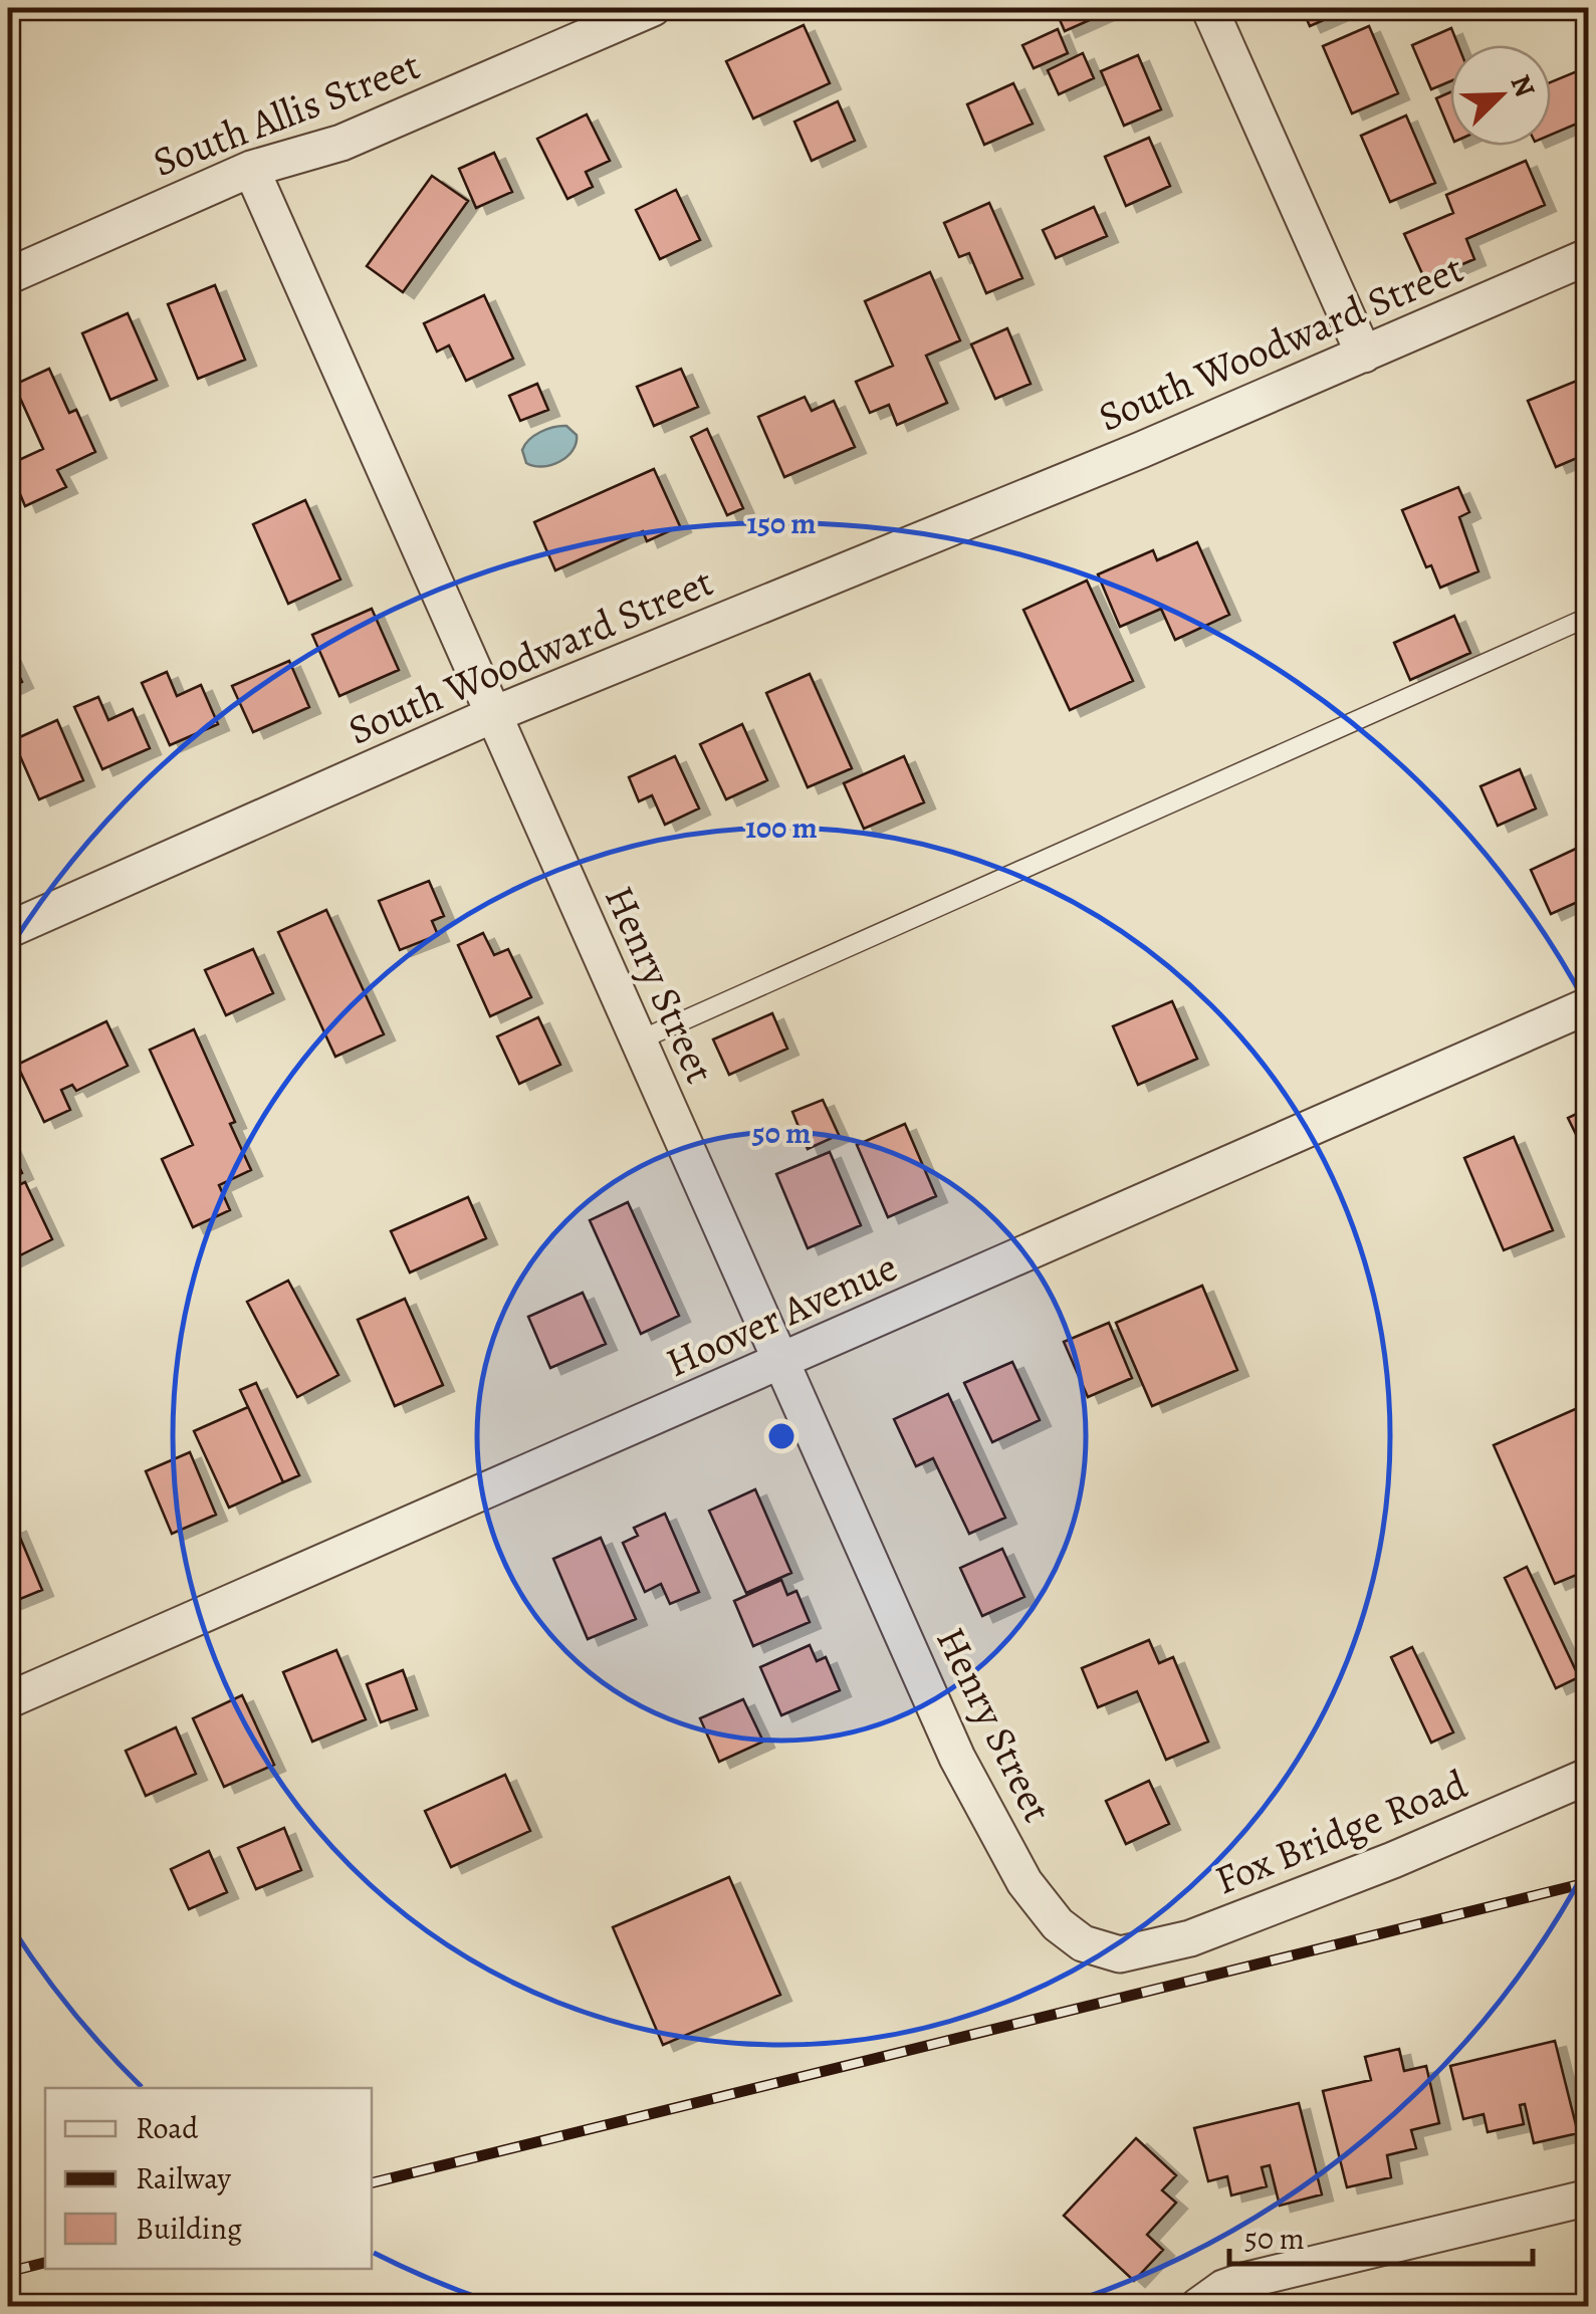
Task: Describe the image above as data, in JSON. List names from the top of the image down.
{
  "streets": {
    "street": [
      "South Allis Street",
      "South Woodward Street",
      "Henry Street",
      "Hoover Avenue",
      "Fox Bridge Road"
    ]
  },
  "crossings": [
    ["South Allis Street", "Henry Street"],
    ["South Woodward Street", "Henry Street"],
    ["Henry Street", "Hoover Avenue"],
    ["Henry Street", "Fox Bridge Road"]
  ],
  "legend": ["Road", "Railway", "Building"],
  "scale_bar": "50 m",
  "north": "top right",
  "rings": ["150 m", "100 m", "50 m"]
}
